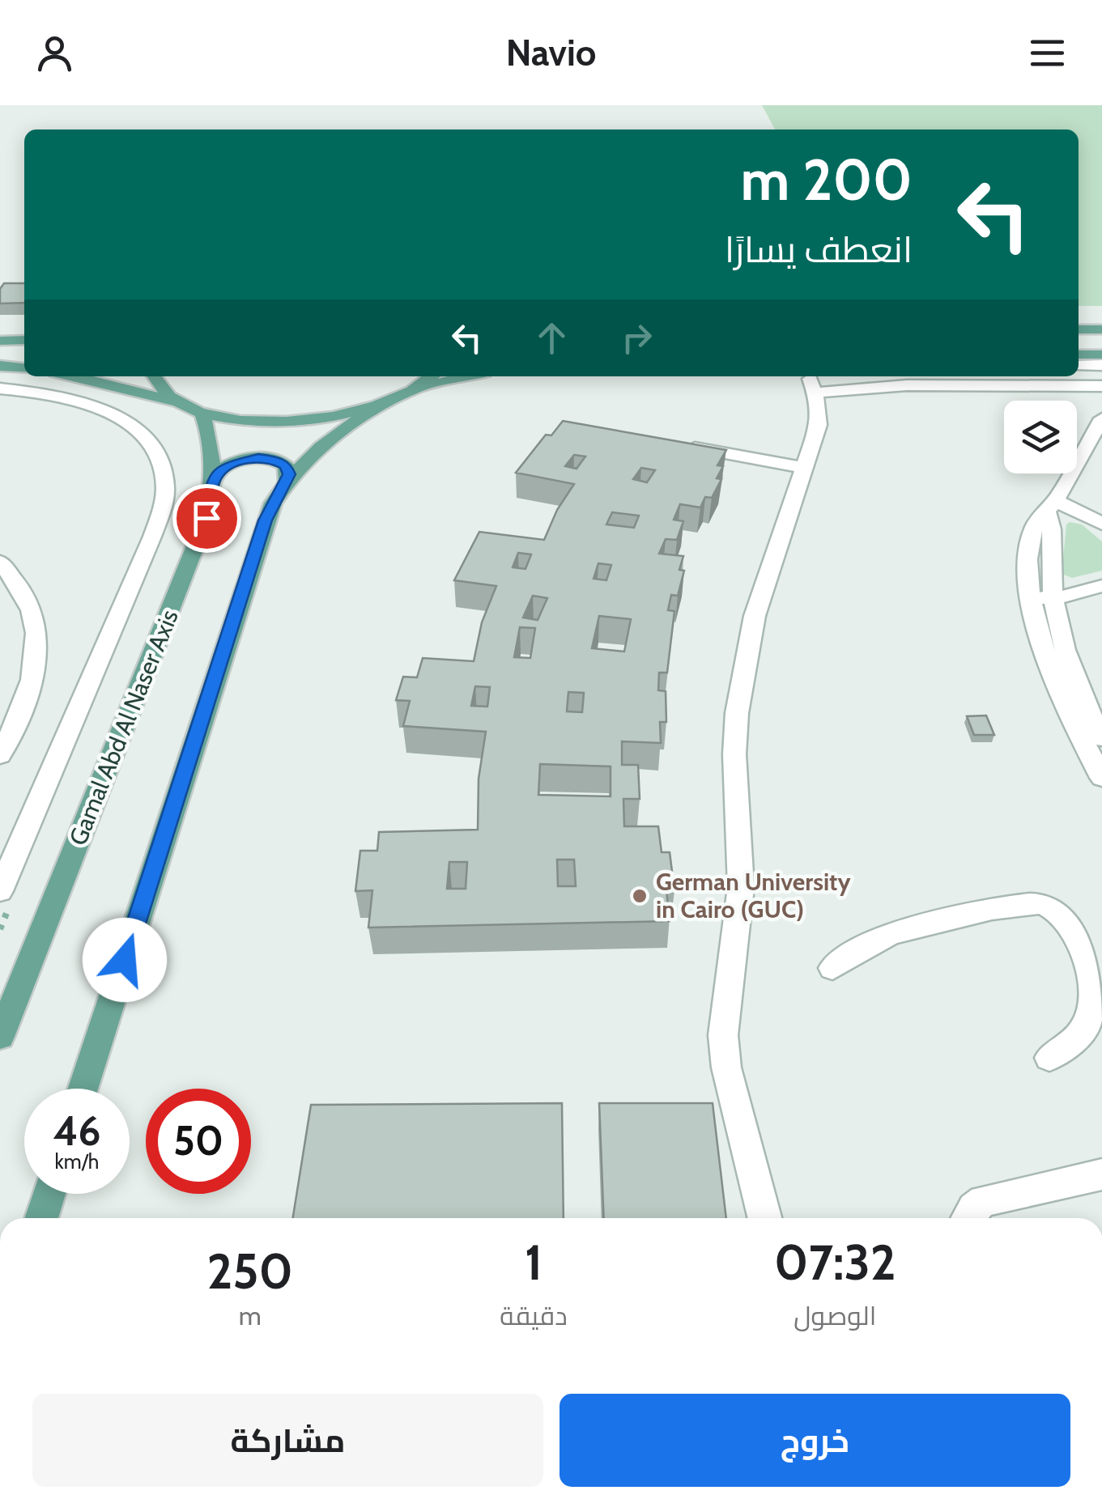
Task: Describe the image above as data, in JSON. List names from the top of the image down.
{
  "streets": {
    "main road": ["Gamal Abd Al Naser Axis"]
  },
  "places": ["German University in Cairo (GUC)"],
  "page": {
    "header": "Navio",
    "turn": ["200 m", "انعطف يسارًا"],
    "speed": "46 km/h",
    "limit": "50",
    "eta": [
      "07:32",
      "الوصول",
      "1",
      "دقيقة",
      "250",
      "m"
    ],
    "buttons": ["خروج", "مشاركة"]
  }
}
